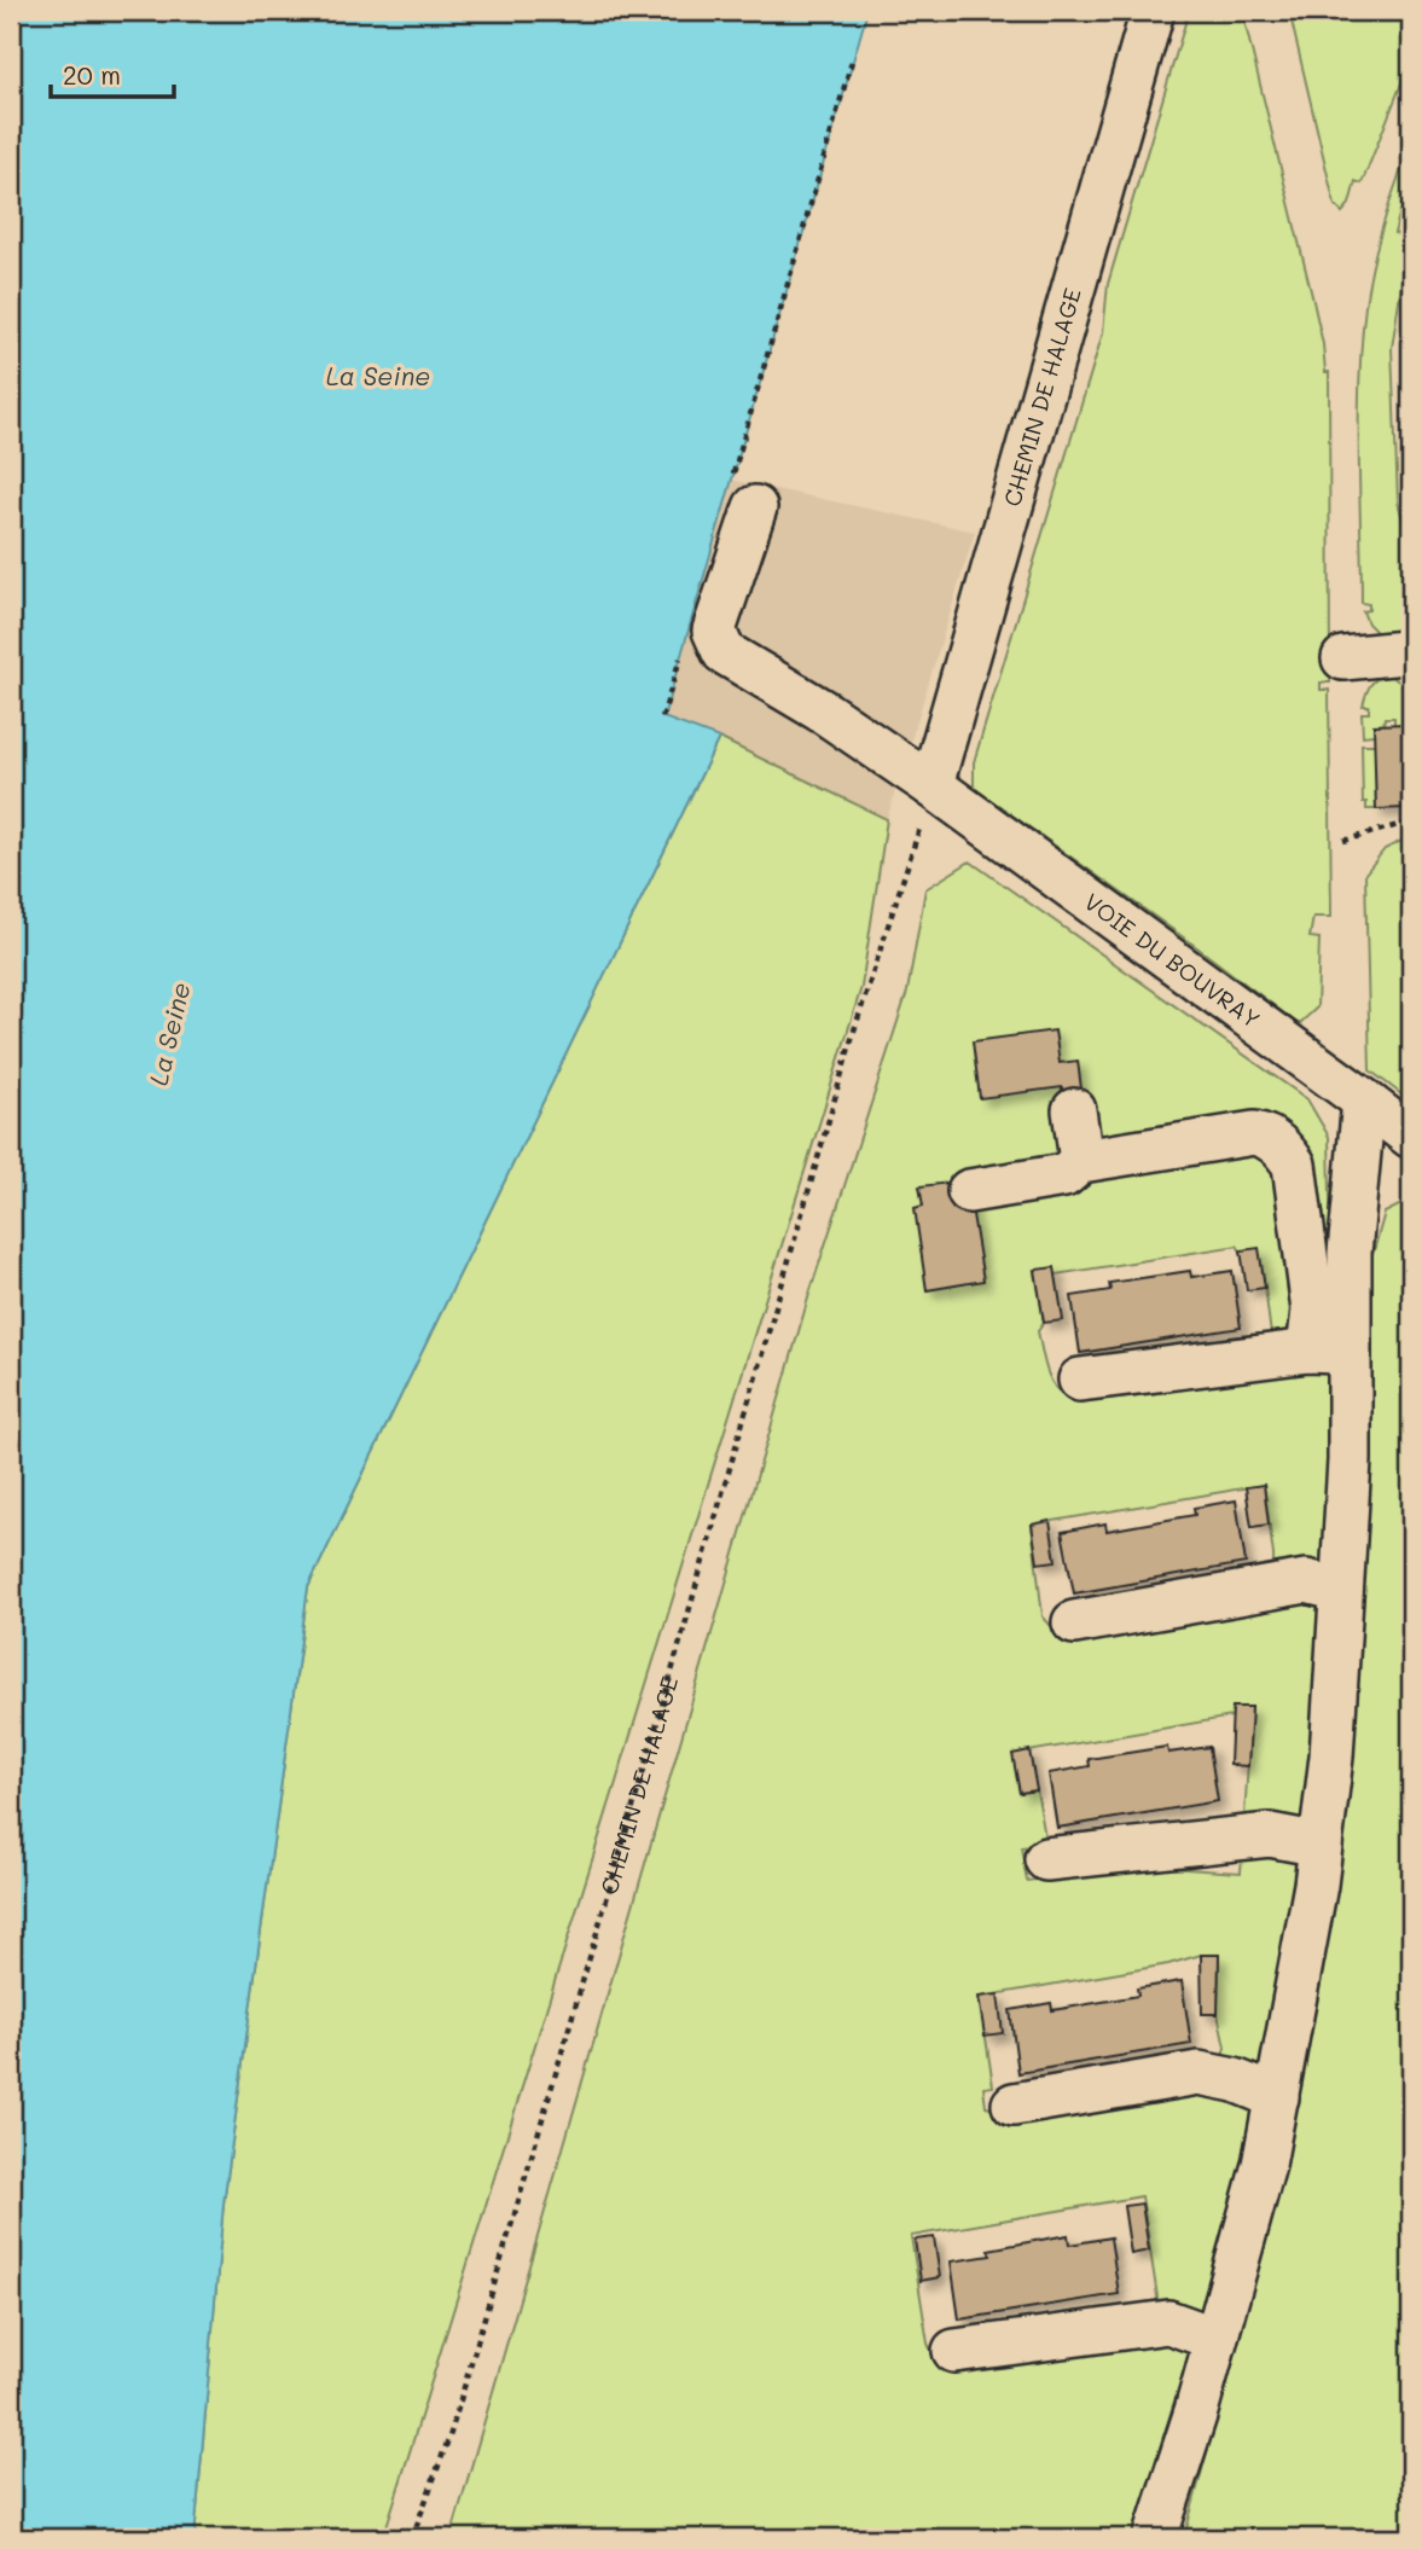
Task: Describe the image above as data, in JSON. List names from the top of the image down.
{
  "streets": {
    "street": ["CHEMIN DE HALAGE", "VOIE DU BOUVRAY"]
  },
  "crossings": [
    ["CHEMIN DE HALAGE", "VOIE DU BOUVRAY"]
  ],
  "water": ["La Seine"],
  "scale_bar": "20 m"
}
